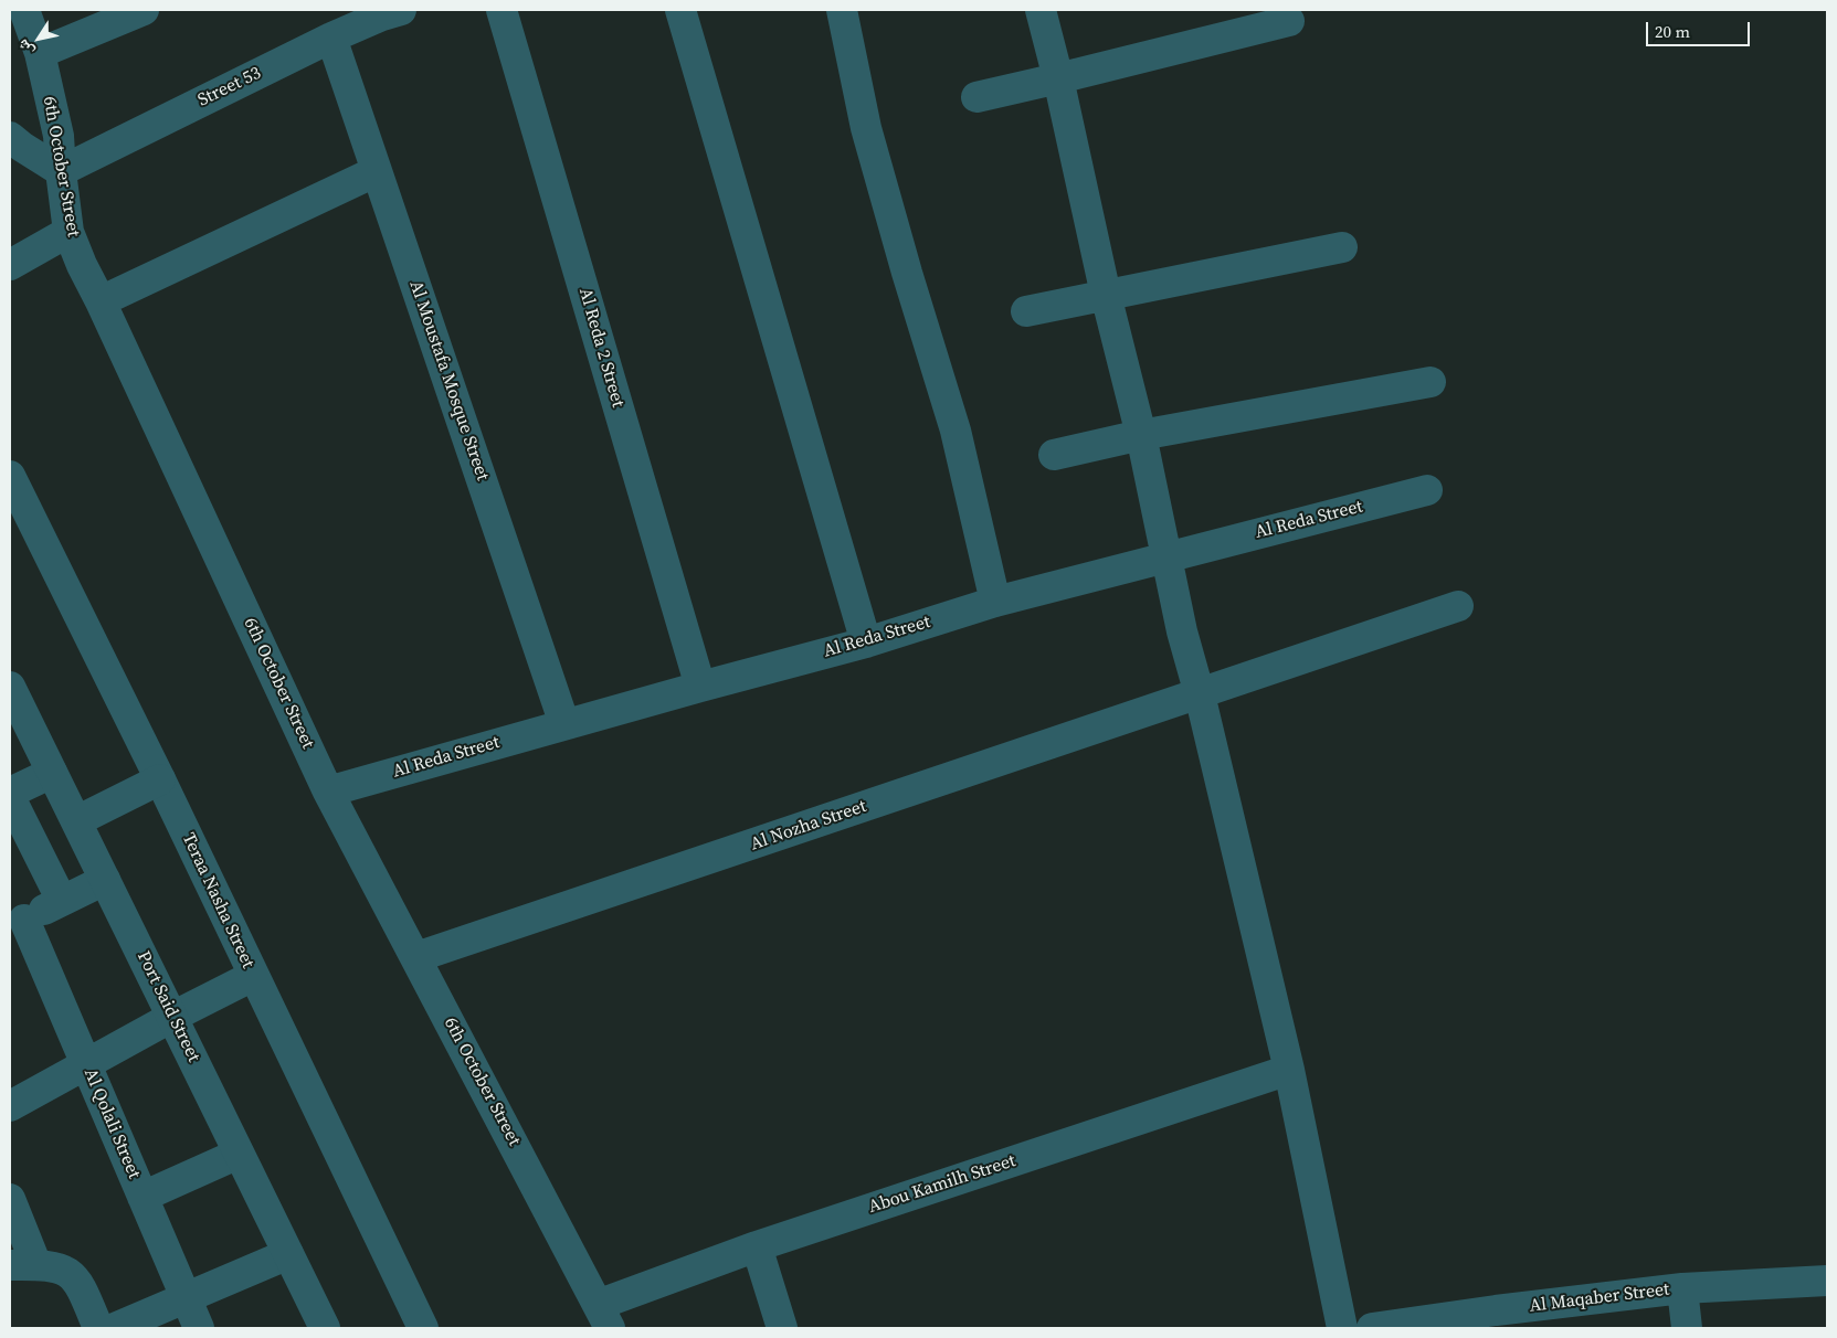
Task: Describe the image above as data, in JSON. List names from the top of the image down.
{
  "streets": {
    "street": [
      "Street 53",
      "6th October Street",
      "Al Reda 2 Street",
      "Al Moustafa Mosque Street",
      "Al Reda Street",
      "Al Nozha Street",
      "Teraa Nasha Street",
      "Port Said Street",
      "Al Qolali Street",
      "Abou Kamilh Street",
      "Al Maqaber Street"
    ]
  },
  "crossings": [
    ["Street 53", "6th October Street"],
    ["Street 53", "Al Moustafa Mosque Street"],
    ["6th October Street", "Al Reda Street"],
    ["6th October Street", "Al Nozha Street"],
    ["6th October Street", "Abou Kamilh Street"],
    ["Al Reda 2 Street", "Al Reda Street"],
    ["Al Moustafa Mosque Street", "Al Reda Street"]
  ],
  "scale_bar": "20 m",
  "north": "bottom left"
}
